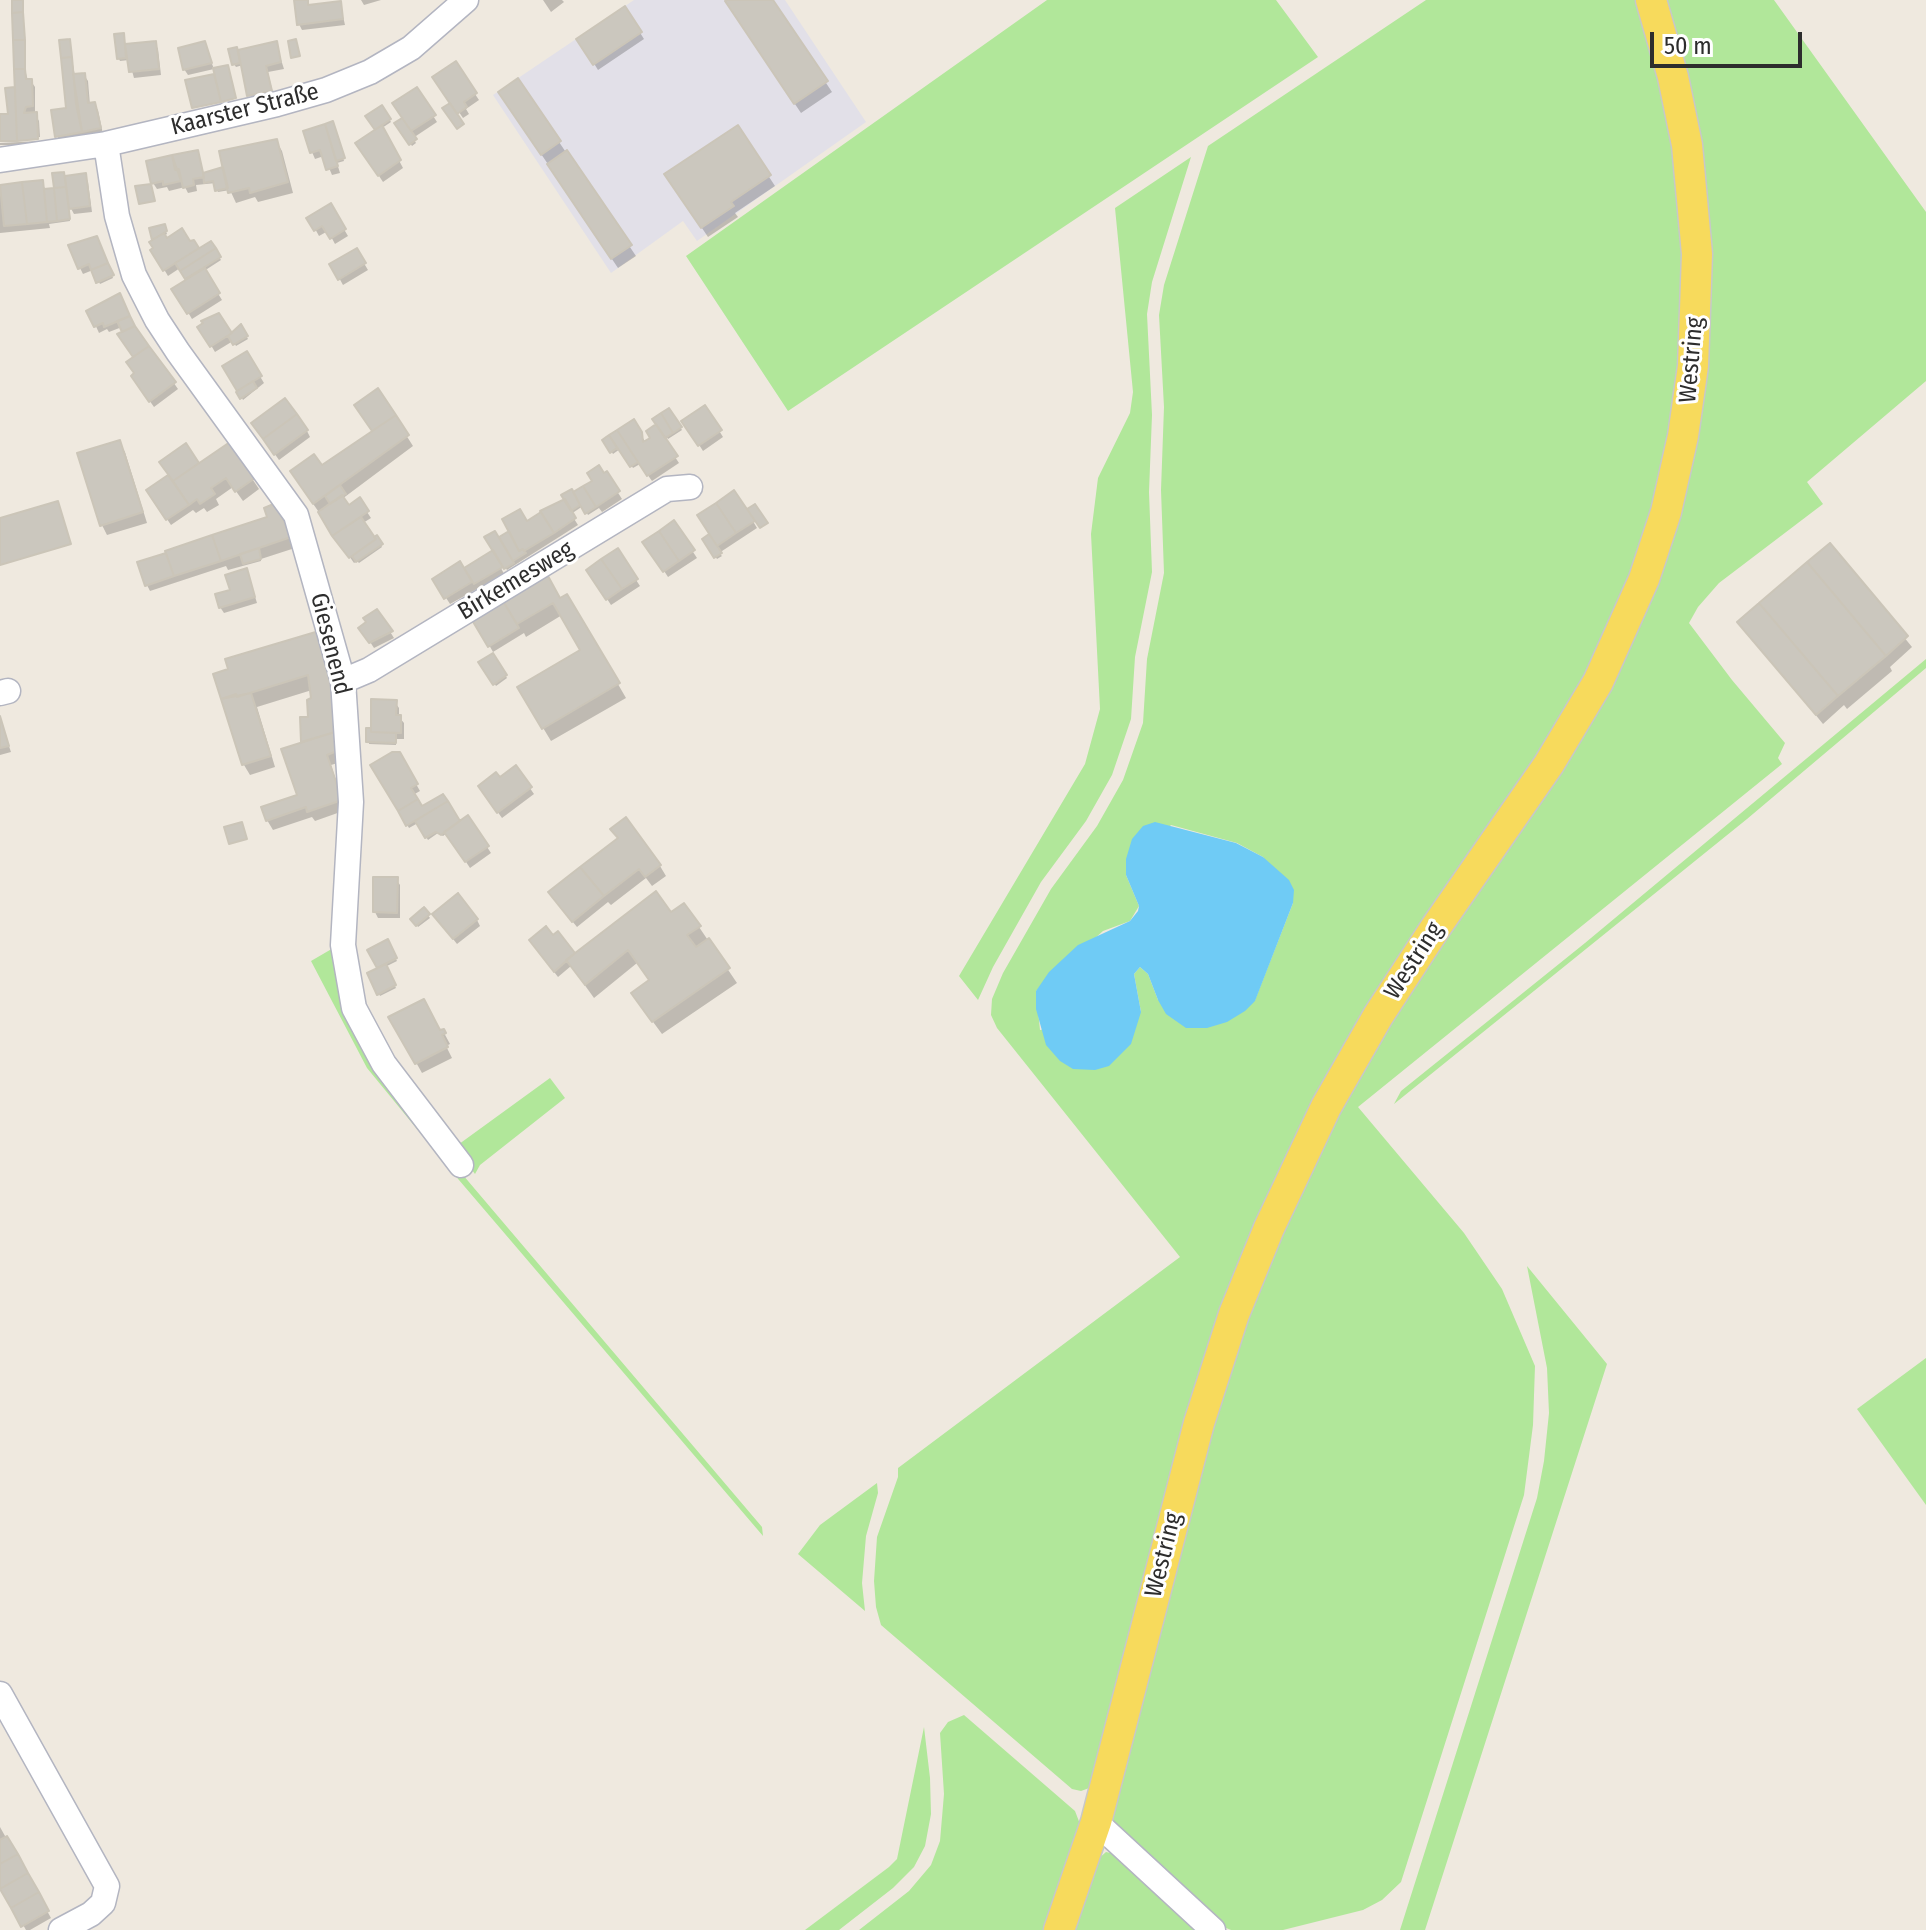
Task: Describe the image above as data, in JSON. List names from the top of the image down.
{
  "streets": {
    "main road": ["Westring"],
    "street": ["Kaarster Straße", "Birkemesweg", "Giesenend"]
  },
  "crossings": [
    ["Kaarster Straße", "Giesenend"],
    ["Birkemesweg", "Giesenend"]
  ],
  "scale_bar": "50 m"
}
